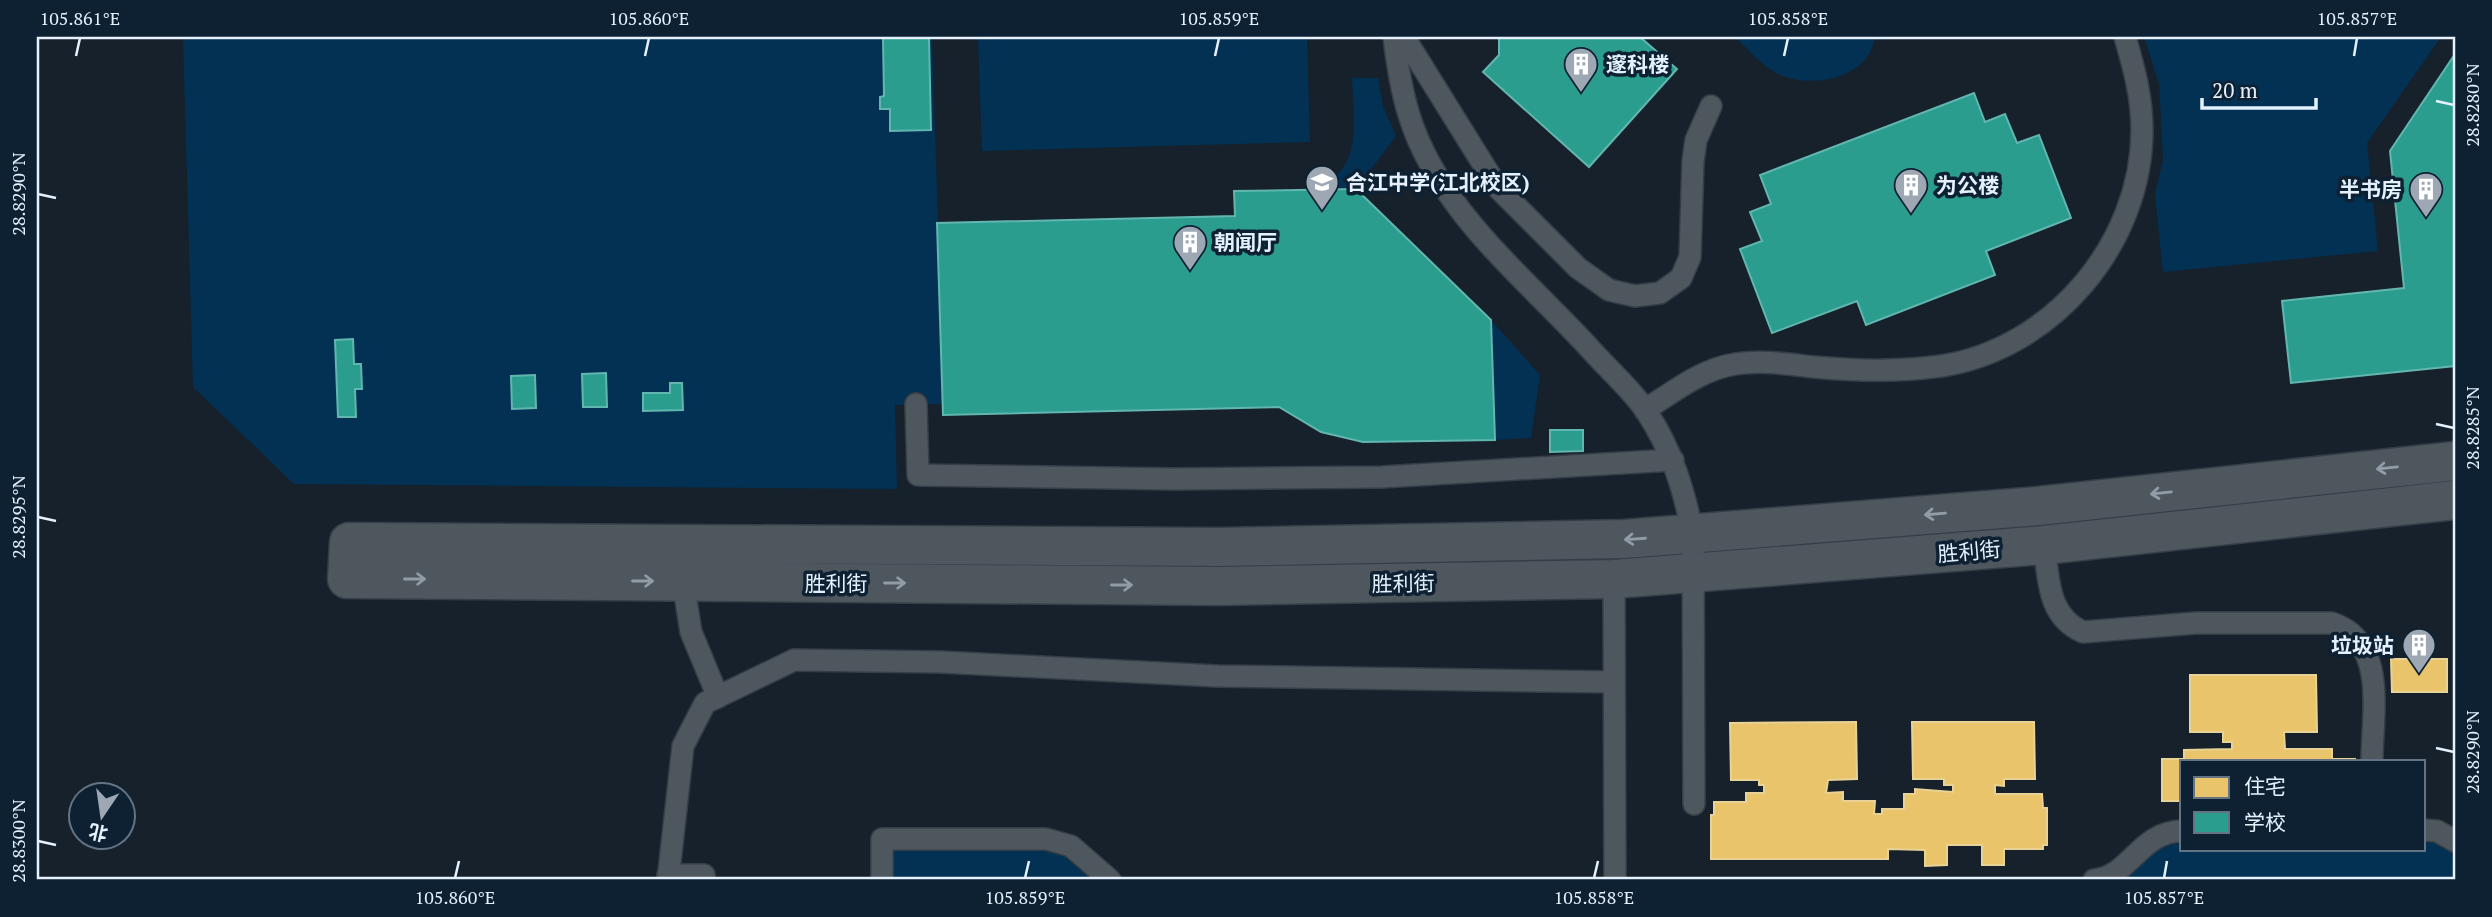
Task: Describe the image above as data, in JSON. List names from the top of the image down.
{
  "streets": {
    "street": ["胜利街"]
  },
  "places": {
    "building": [
      "邃科楼",
      "为公楼",
      "半书房",
      "朝闻厅",
      "垃圾站"
    ],
    "school or university": ["合江中学(江北校区)"]
  },
  "legend": ["住宅", "学校"],
  "scale_bar": "20 m",
  "north": "bottom",
  "coordinates": [
    "105.861°E",
    "105.860°E",
    "105.859°E",
    "105.858°E",
    "105.857°E",
    "28.8280°N",
    "28.8290°N",
    "28.8285°N",
    "28.8295°N",
    "28.8300°N"
  ]
}
